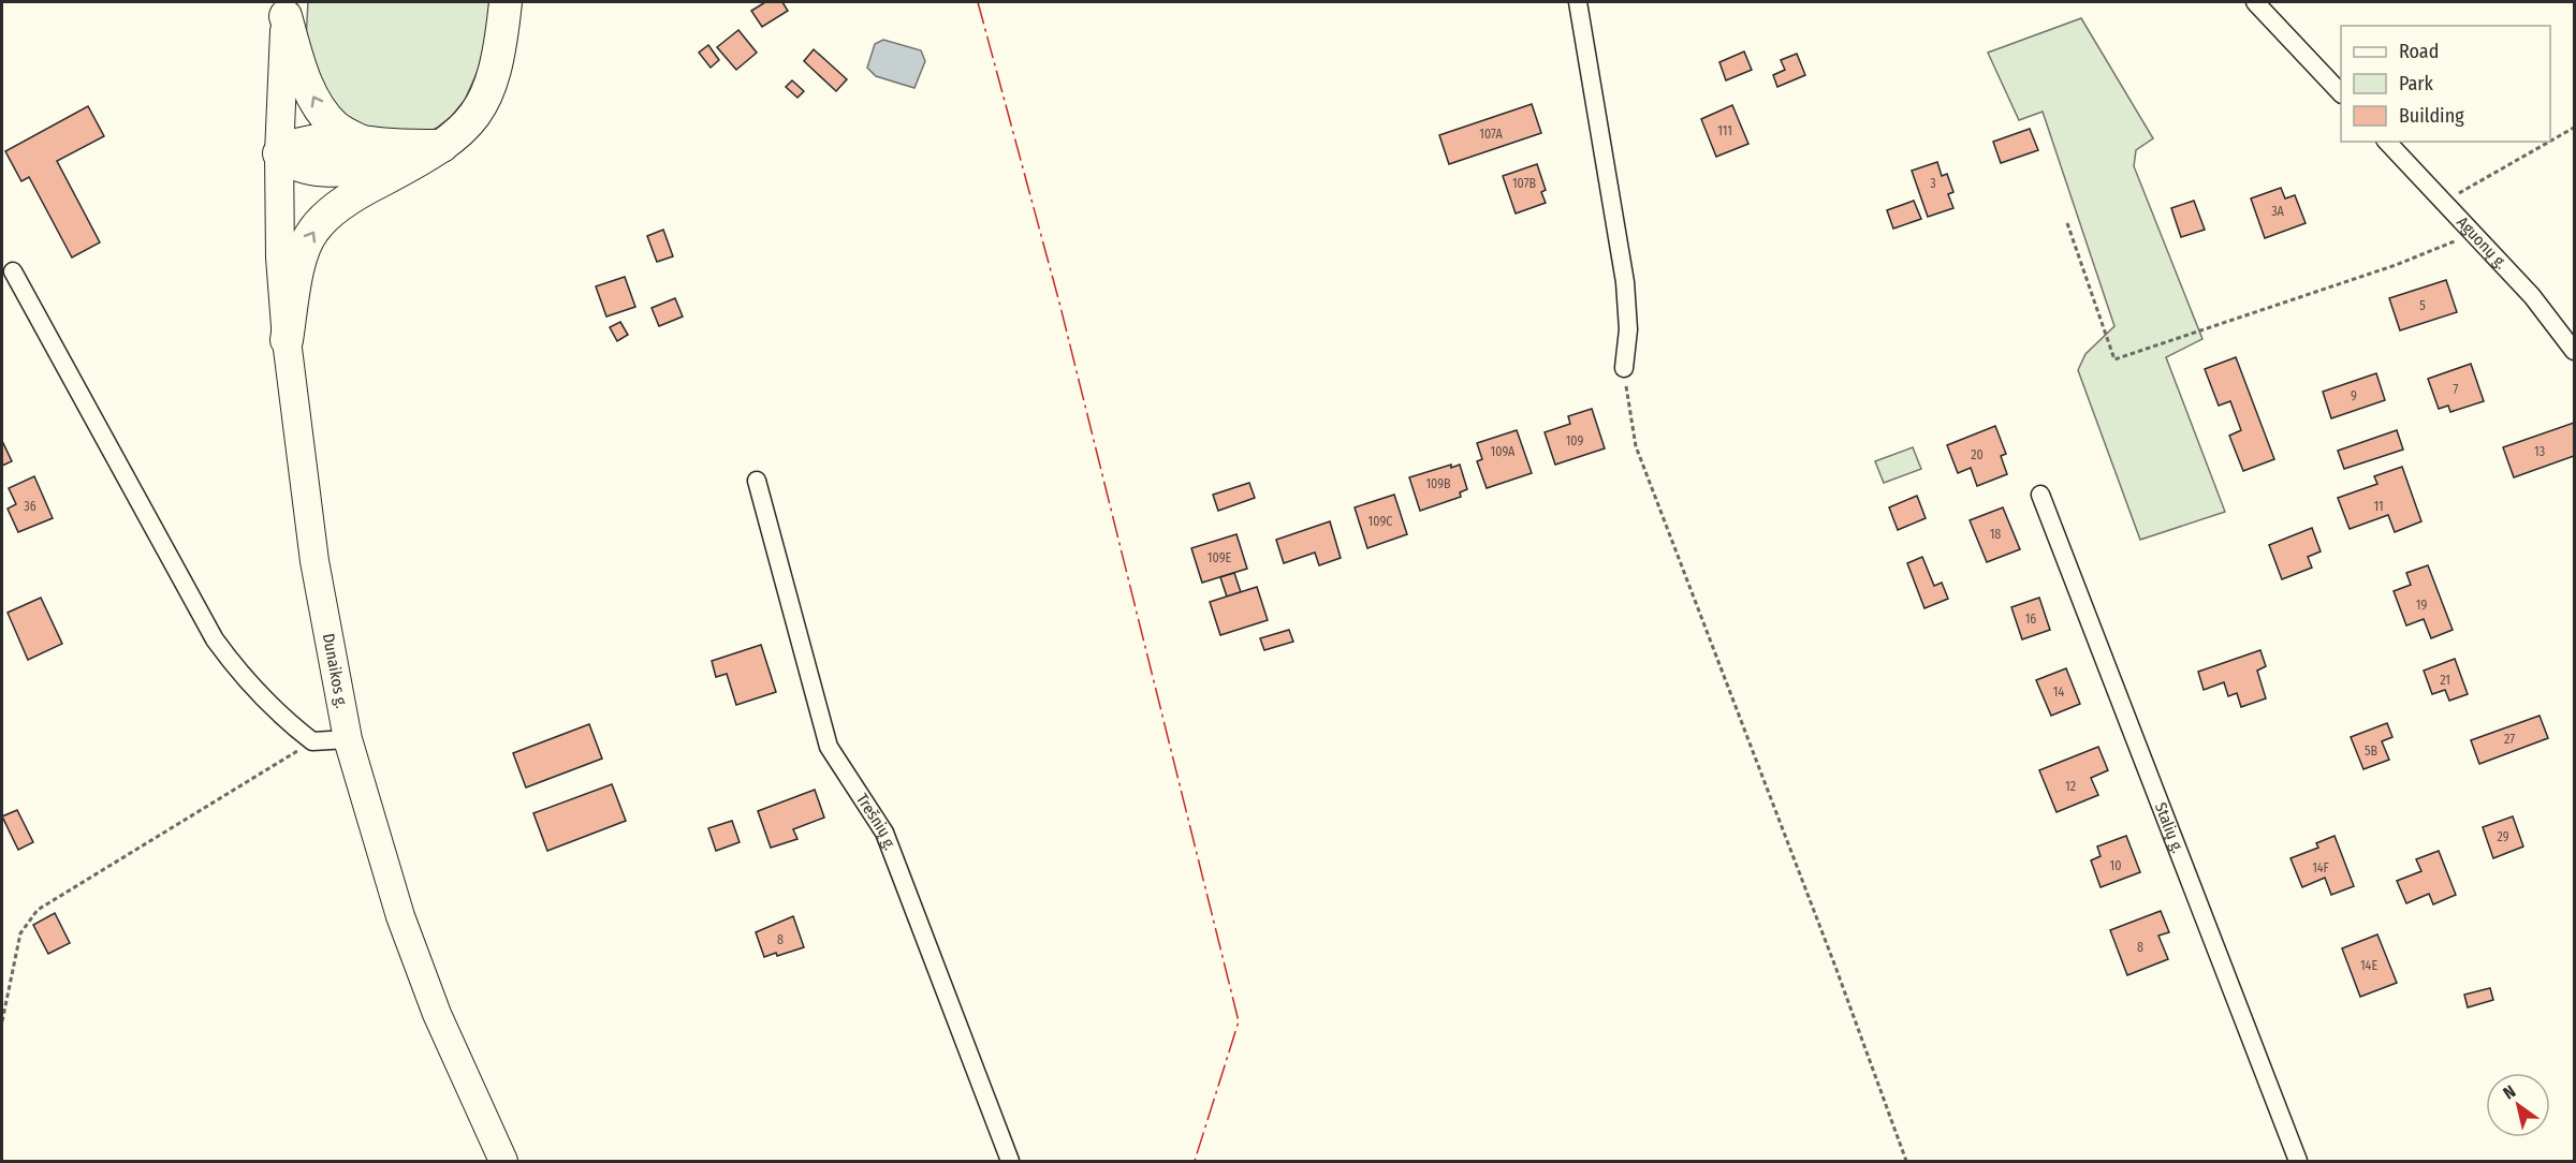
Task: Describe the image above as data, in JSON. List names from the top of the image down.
{
  "streets": {
    "main road": ["Dunaikos g."],
    "street": ["Aguonų g.", "Trešnių g.", "Stalių g."]
  },
  "house_numbers": [
    "111",
    "107A",
    "107B",
    "3",
    "3A",
    "5",
    "7",
    "9",
    "109",
    "109A",
    "13",
    "20",
    "109B",
    "36",
    "11",
    "109C",
    "18",
    "109E",
    "19",
    "16",
    "21",
    "14",
    "27",
    "5B",
    "12",
    "29",
    "10",
    "14F",
    "8",
    "8",
    "14E"
  ],
  "legend": ["Road", "Park", "Building"],
  "north": "top left"
}
